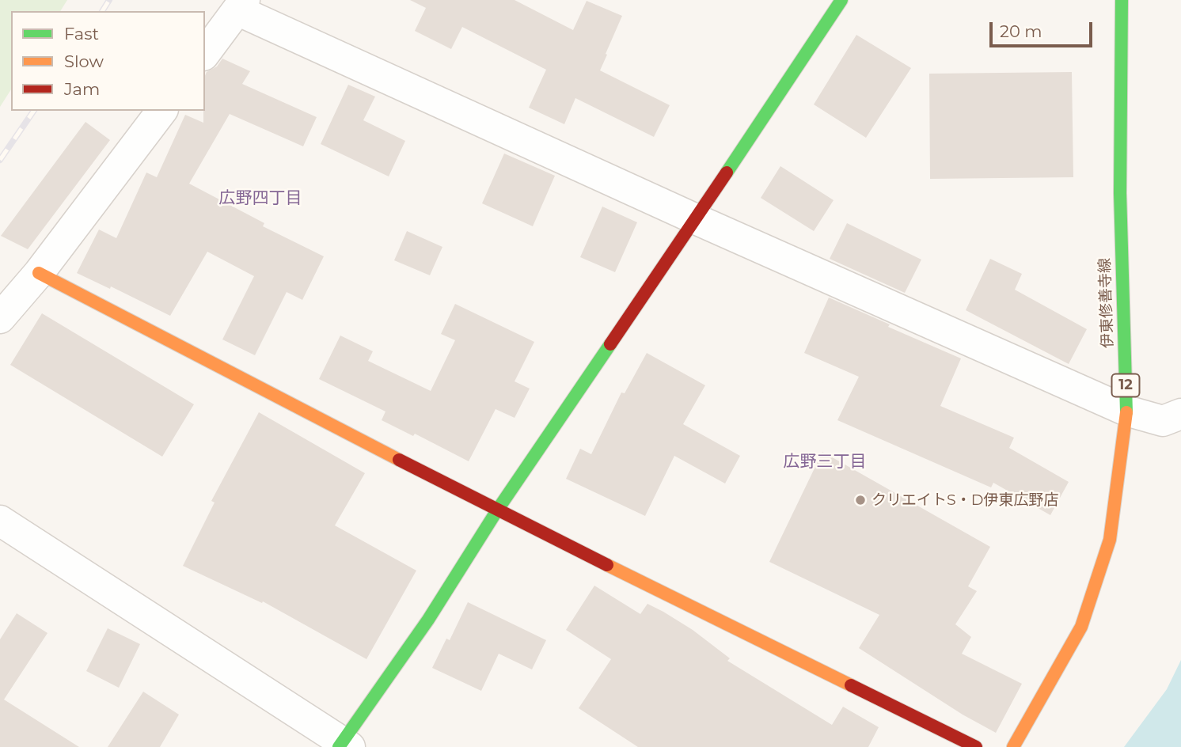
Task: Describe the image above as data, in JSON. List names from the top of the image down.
{
  "streets": {
    "street": ["伊東修善寺線", "12"]
  },
  "districts": ["広野四丁目", "広野三丁目"],
  "places": ["クリエイトS・D伊東広野店"],
  "legend": ["Fast", "Slow", "Jam"],
  "scale_bar": "20 m"
}
